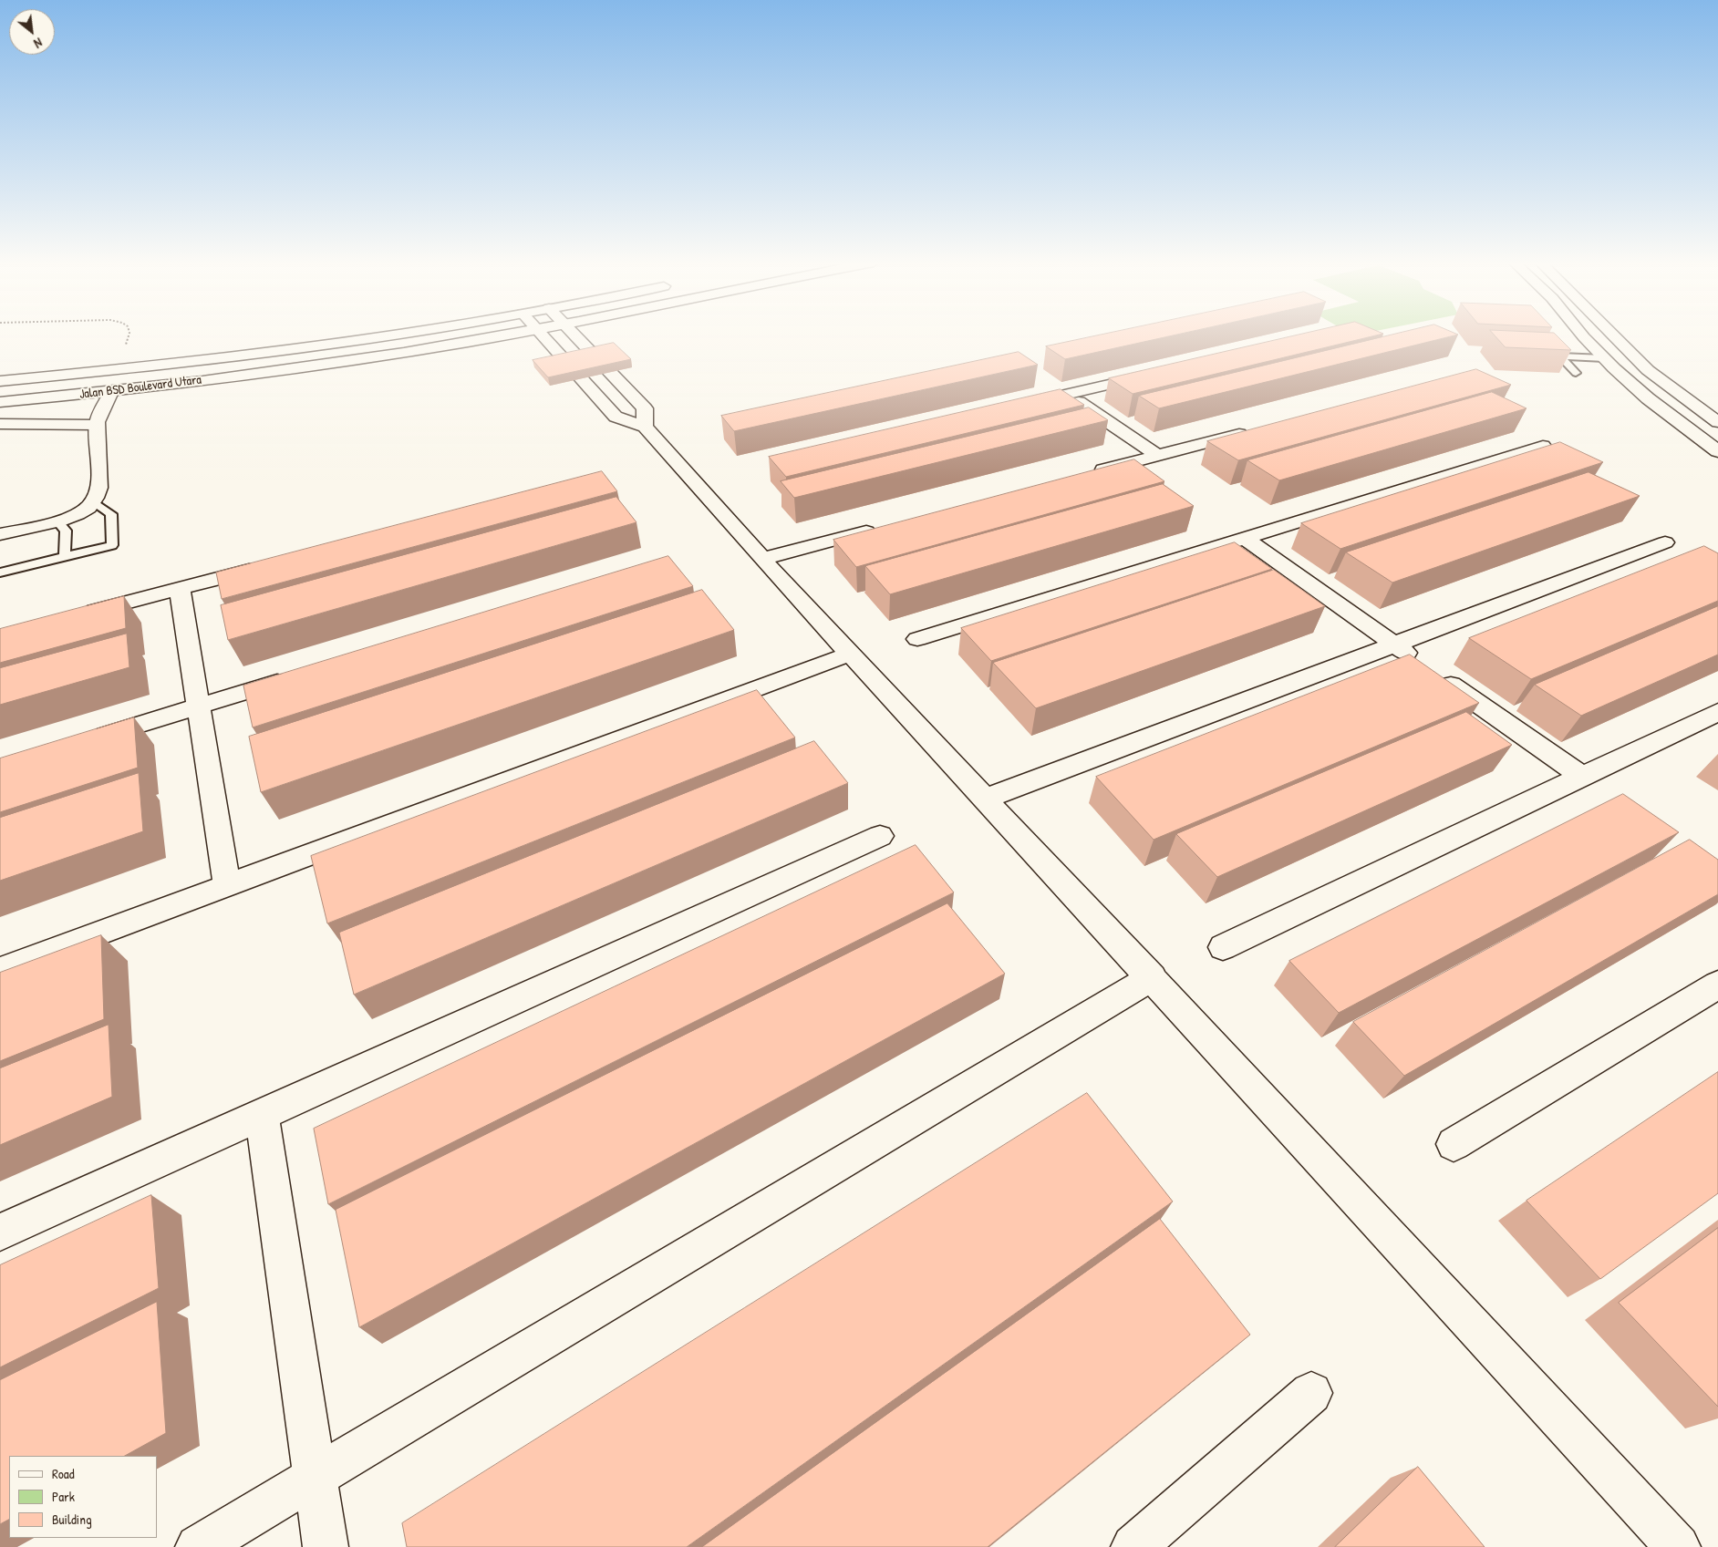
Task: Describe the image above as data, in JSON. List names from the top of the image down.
{
  "streets": {
    "street": ["Jalan BSD Boulevard Utara"]
  },
  "legend": ["Road", "Park", "Building"],
  "north": "bottom right"
}
